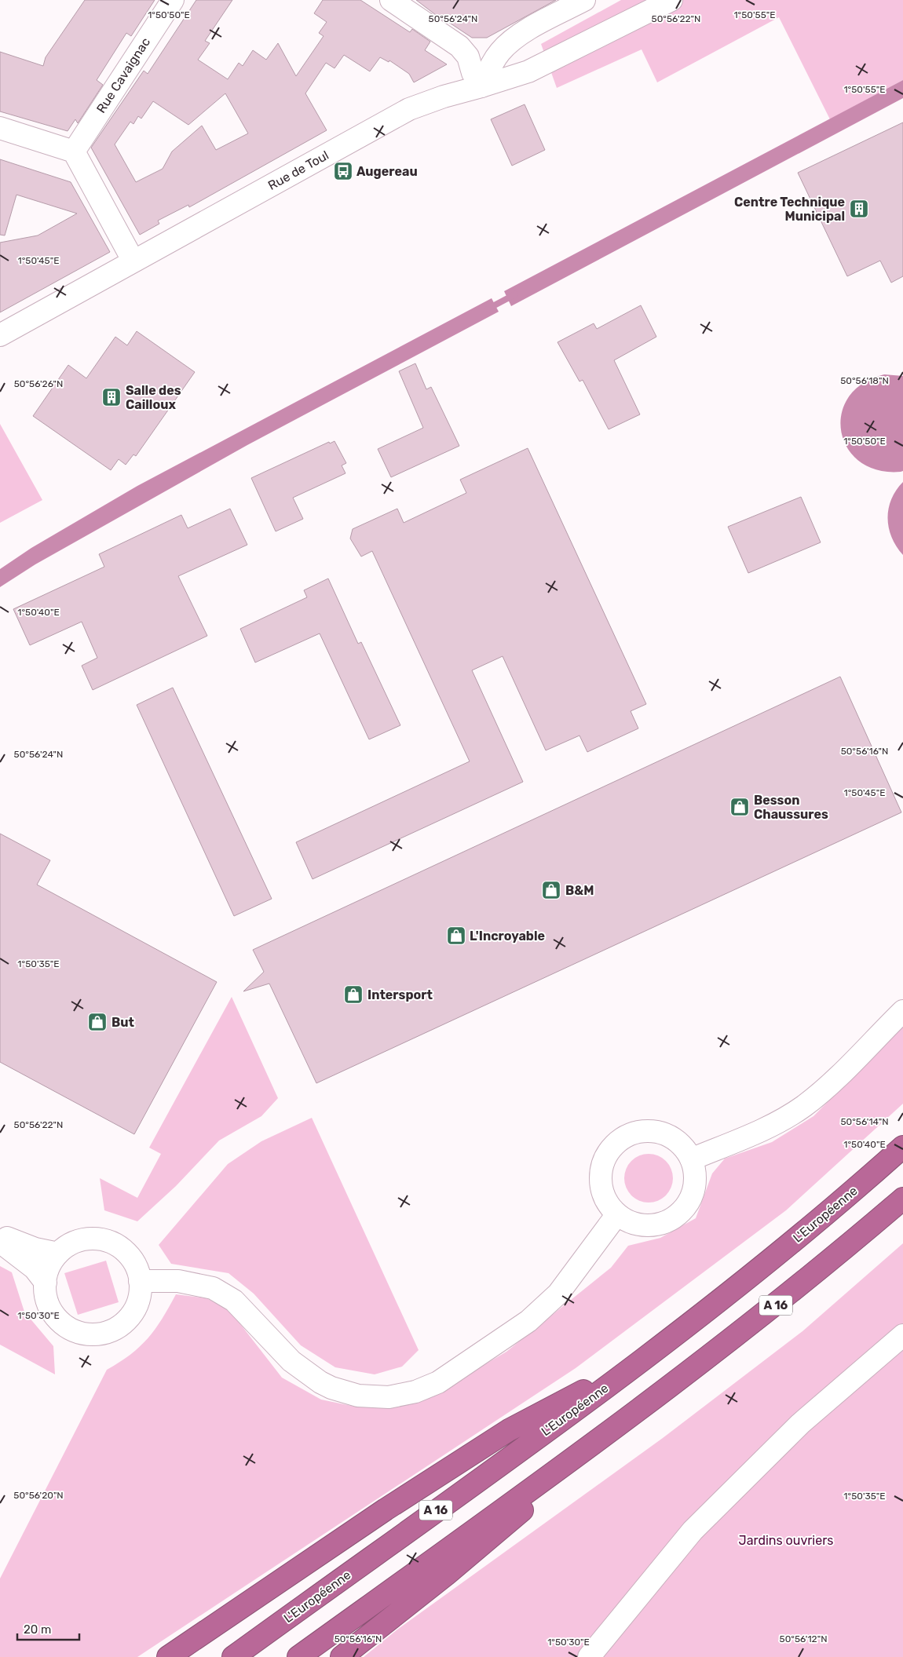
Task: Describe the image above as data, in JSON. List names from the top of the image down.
{
  "streets": {
    "highway": ["L'Européenne", "A 16"],
    "street": ["Rue Cavaignac", "Rue de Toul"]
  },
  "parks": ["Jardins ouvriers"],
  "places": {
    "bus stop": ["Augereau"],
    "building": ["Centre Technique Municipal", "Salle des Cailloux"],
    "shop": [
      "Besson Chaussures",
      "B&M",
      "L'Incroyable",
      "Intersport",
      "But"
    ]
  },
  "scale_bar": "20 m",
  "coordinates": [
    "1°50'50\"E",
    "1°50'55\"E",
    "50°56'22\"N",
    "50°56'24\"N",
    "1°50'45\"E",
    "50°56'18\"N",
    "50°56'26\"N",
    "1°50'40\"E",
    "50°56'16\"N",
    "1°50'35\"E",
    "50°56'14\"N",
    "1°50'30\"E",
    "50°56'20\"N",
    "50°56'12\"N"
  ]
}
